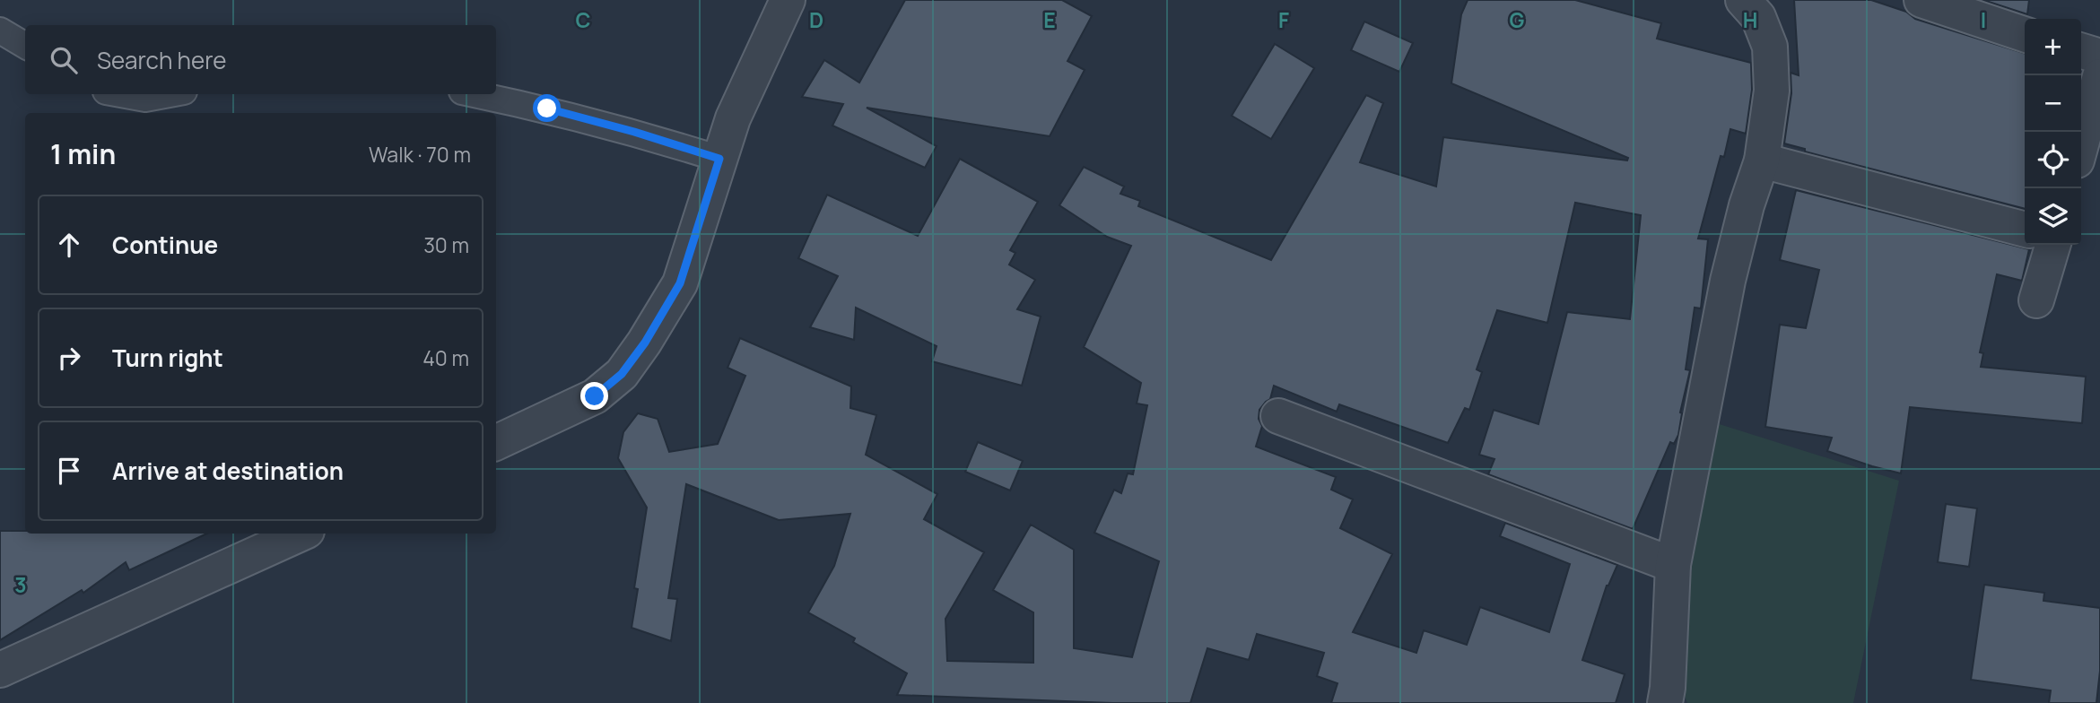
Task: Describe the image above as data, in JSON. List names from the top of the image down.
{
  "page": {
    "map_buttons": ["+", "−"],
    "search": "Search here",
    "heading": ["1 min", "Walk · 70 m"],
    "list": [
      ["Continue", "30 m"],
      ["Turn right", "40 m"],
      "Arrive at destination"
    ]
  },
  "grid": {
    "columns": [
      "C",
      "D",
      "E",
      "F",
      "G",
      "H",
      "I"
    ],
    "rows": ["3"]
  }
}
